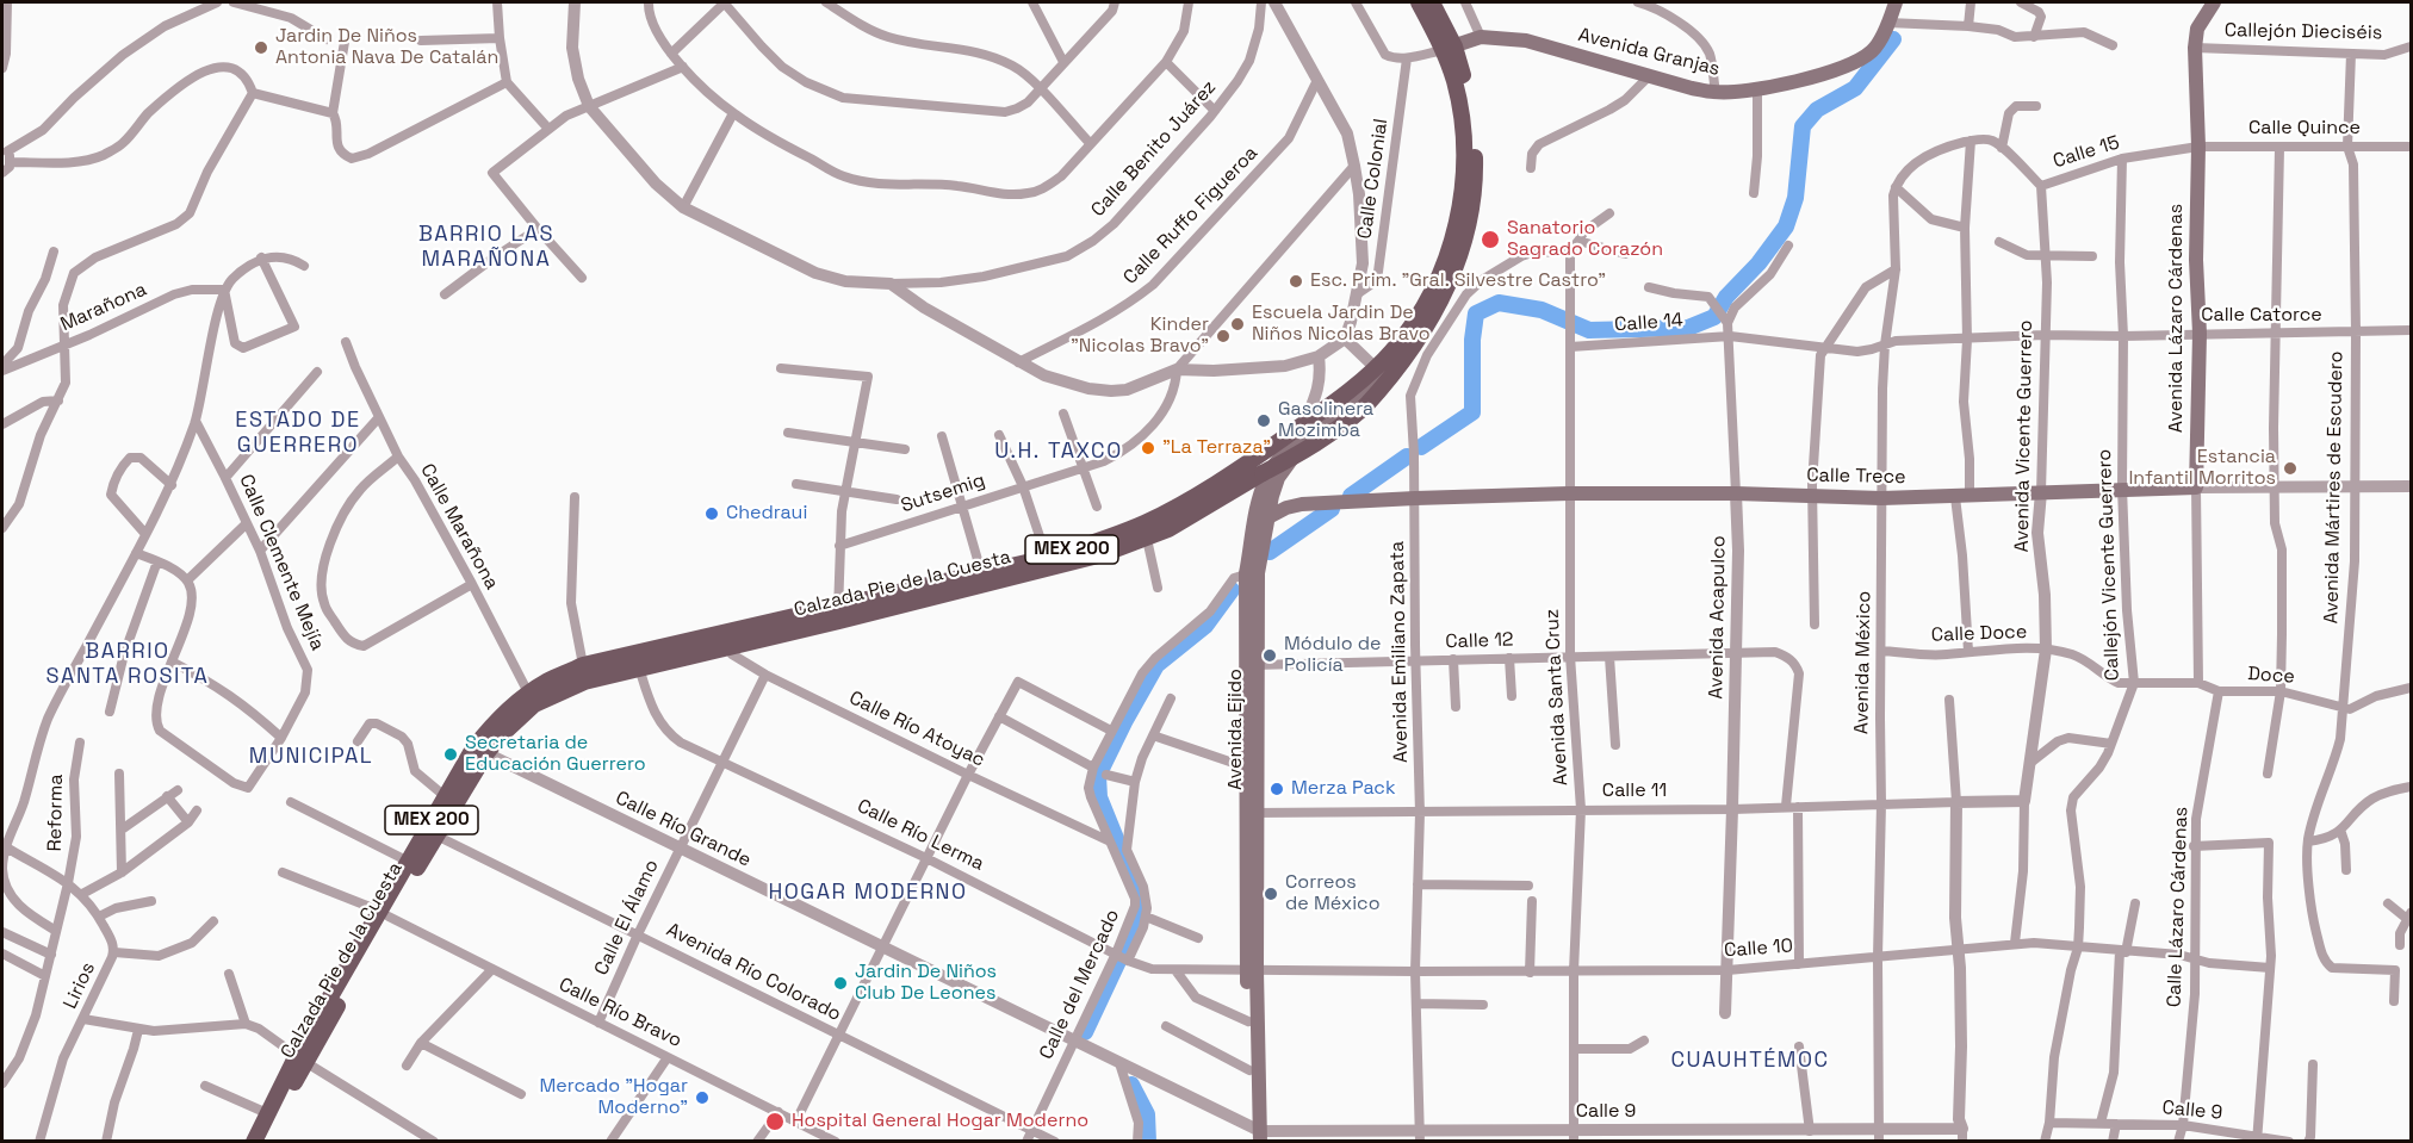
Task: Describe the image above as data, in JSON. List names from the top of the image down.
{
  "streets": {
    "main road": [
      "Avenida Granjas",
      "Avenida Lázaro Cárdenas",
      "Calle Trece",
      "MEX 200",
      "Calzada Pie de la Cuesta",
      "Avenida Ejido"
    ],
    "street": [
      "Callejón Dieciséis",
      "Calle Quince",
      "Calle Benito Juárez",
      "Calle 15",
      "Calle Colonial",
      "Calle Ruffo Figueroa",
      "Marañona",
      "Calle Catorce",
      "Calle 14",
      "Avenida Vicente Guerrero",
      "Avenida Mártires de Escudero",
      "Sutsemig",
      "Calle Marañona",
      "Calle Clemente Mejía",
      "Callejón Vicente Guerrero",
      "Avenida Acapulco",
      "Calle Doce",
      "Calle 12",
      "Avenida Emiliano Zapata",
      "Avenida México",
      "Doce",
      "Avenida Santa Cruz",
      "Calle Río Atoyac",
      "Calle 11",
      "Reforma",
      "Calle Río Grande",
      "Calle Río Lerma",
      "Calle Lázaro Cárdenas",
      "Calle El Álamo",
      "Calle 10",
      "Avenida Río Colorado",
      "Calle del Mercado",
      "Lirios",
      "Calle Río Bravo",
      "Calle 9"
    ]
  },
  "crossings": [
    ["Callejón Dieciséis", "Avenida Lázaro Cárdenas"],
    ["Callejón Dieciséis", "Avenida Mártires de Escudero"],
    ["Avenida Granjas", "Calzada Pie de la Cuesta"],
    ["Calle Quince", "Calle 15"],
    ["Calle Quince", "Avenida Lázaro Cárdenas"],
    ["Calle Quince", "Avenida Mártires de Escudero"],
    ["Calle 15", "Avenida Lázaro Cárdenas"],
    ["Calle 15", "Avenida Vicente Guerrero"],
    ["Calle 15", "Callejón Vicente Guerrero"],
    ["Calle Catorce", "Avenida Lázaro Cárdenas"],
    ["Calle Catorce", "Calle 14"],
    ["Calle Catorce", "Avenida Vicente Guerrero"],
    ["Calle Catorce", "Avenida Mártires de Escudero"],
    ["Calle Catorce", "Callejón Vicente Guerrero"],
    ["Calle Catorce", "Avenida Acapulco"],
    ["Calle Catorce", "Avenida México"],
    ["Avenida Lázaro Cárdenas", "Calle Trece"],
    ["Avenida Lázaro Cárdenas", "Calle Doce"],
    ["Avenida Lázaro Cárdenas", "Doce"],
    ["Calle 14", "Avenida Acapulco"],
    ["Calle 14", "Avenida Santa Cruz"],
    ["Avenida Vicente Guerrero", "Calle Trece"],
    ["Avenida Vicente Guerrero", "Calle Doce"],
    ["Avenida Vicente Guerrero", "Calle 11"],
    ["Avenida Vicente Guerrero", "Calle 10"],
    ["Calle Trece", "Avenida Mártires de Escudero"],
    ["Calle Trece", "Callejón Vicente Guerrero"],
    ["Calle Trece", "Avenida Acapulco"],
    ["Calle Trece", "Avenida Emiliano Zapata"],
    ["Calle Trece", "Avenida México"],
    ["Calle Trece", "Avenida Santa Cruz"],
    ["Calle Trece", "Avenida Ejido"],
    ["Avenida Mártires de Escudero", "Doce"],
    ["Calle Marañona", "Calzada Pie de la Cuesta"],
    ["Callejón Vicente Guerrero", "Calle Doce"],
    ["Callejón Vicente Guerrero", "Calle 10"],
    ["Callejón Vicente Guerrero", "Calle 9"],
    ["Calzada Pie de la Cuesta", "Calle Río Atoyac"],
    ["Calzada Pie de la Cuesta", "Avenida Ejido"],
    ["Calzada Pie de la Cuesta", "Calle Río Grande"],
    ["Calzada Pie de la Cuesta", "Calle Río Lerma"],
    ["Calzada Pie de la Cuesta", "Avenida Río Colorado"],
    ["Calzada Pie de la Cuesta", "Calle Río Bravo"],
    ["Avenida Acapulco", "Calle 12"],
    ["Avenida Acapulco", "Calle 11"],
    ["Avenida Acapulco", "Calle 10"],
    ["Calle Doce", "Avenida México"],
    ["Calle Doce", "Doce"],
    ["Calle 12", "Avenida Emiliano Zapata"],
    ["Calle 12", "Avenida Santa Cruz"],
    ["Calle 12", "Avenida Ejido"],
    ["Calle 12", "Calle 11"],
    ["Avenida Emiliano Zapata", "Avenida Santa Cruz"],
    ["Avenida Emiliano Zapata", "Calle 11"],
    ["Avenida Emiliano Zapata", "Calle 10"],
    ["Avenida Emiliano Zapata", "Calle 9"],
    ["Avenida México", "Calle 11"],
    ["Avenida México", "Calle 10"],
    ["Avenida México", "Calle 9"],
    ["Doce", "Calle Lázaro Cárdenas"],
    ["Avenida Santa Cruz", "Calle 11"],
    ["Avenida Santa Cruz", "Calle 10"],
    ["Avenida Santa Cruz", "Calle 9"],
    ["Calle Río Atoyac", "Calle El Álamo"],
    ["Calle Río Atoyac", "Calle del Mercado"],
    ["Avenida Ejido", "Calle 11"],
    ["Avenida Ejido", "Calle Río Grande"],
    ["Avenida Ejido", "Calle Río Lerma"],
    ["Avenida Ejido", "Calle 10"],
    ["Avenida Ejido", "Calle del Mercado"],
    ["Avenida Ejido", "Calle 9"],
    ["Reforma", "Lirios"],
    ["Calle Río Grande", "Calle El Álamo"],
    ["Calle Río Grande", "Calle del Mercado"],
    ["Calle Río Grande", "Calle 9"],
    ["Calle Río Lerma", "Calle El Álamo"],
    ["Calle Río Lerma", "Calle 10"],
    ["Calle Río Lerma", "Calle del Mercado"],
    ["Calle Lázaro Cárdenas", "Calle 10"],
    ["Calle Lázaro Cárdenas", "Calle 9"],
    ["Calle El Álamo", "Avenida Río Colorado"],
    ["Calle El Álamo", "Calle Río Bravo"],
    ["Avenida Río Colorado", "Calle del Mercado"]
  ],
  "districts": [
    "BARRIO LAS MARAÑONA",
    "ESTADO DE GUERRERO",
    "U.H. TAXCO",
    "BARRIO SANTA ROSITA",
    "MUNICIPAL",
    "HOGAR MODERNO",
    "CUAUHTÉMOC"
  ],
  "places": [
    "Jardin De Niños Antonia Nava De Catalán",
    "Sanatorio Sagrado Corazón",
    "Esc. Prim. \"Gral. Silvestre Castro\"",
    "Escuela Jardin De Niños Nicolas Bravo",
    "Kinder \"Nicolas Bravo\"",
    "Gasolinera Mozimba",
    "\"La Terraza\"",
    "Estancia Infantil Morritos",
    "Chedraui",
    "Módulo de Policía",
    "Secretaria de Educación Guerrero",
    "Merza Pack",
    "Correos de México",
    "Jardin De Niños Club De Leones",
    "Mercado \"Hogar Moderno\"",
    "Hospital General Hogar Moderno"
  ]
}
